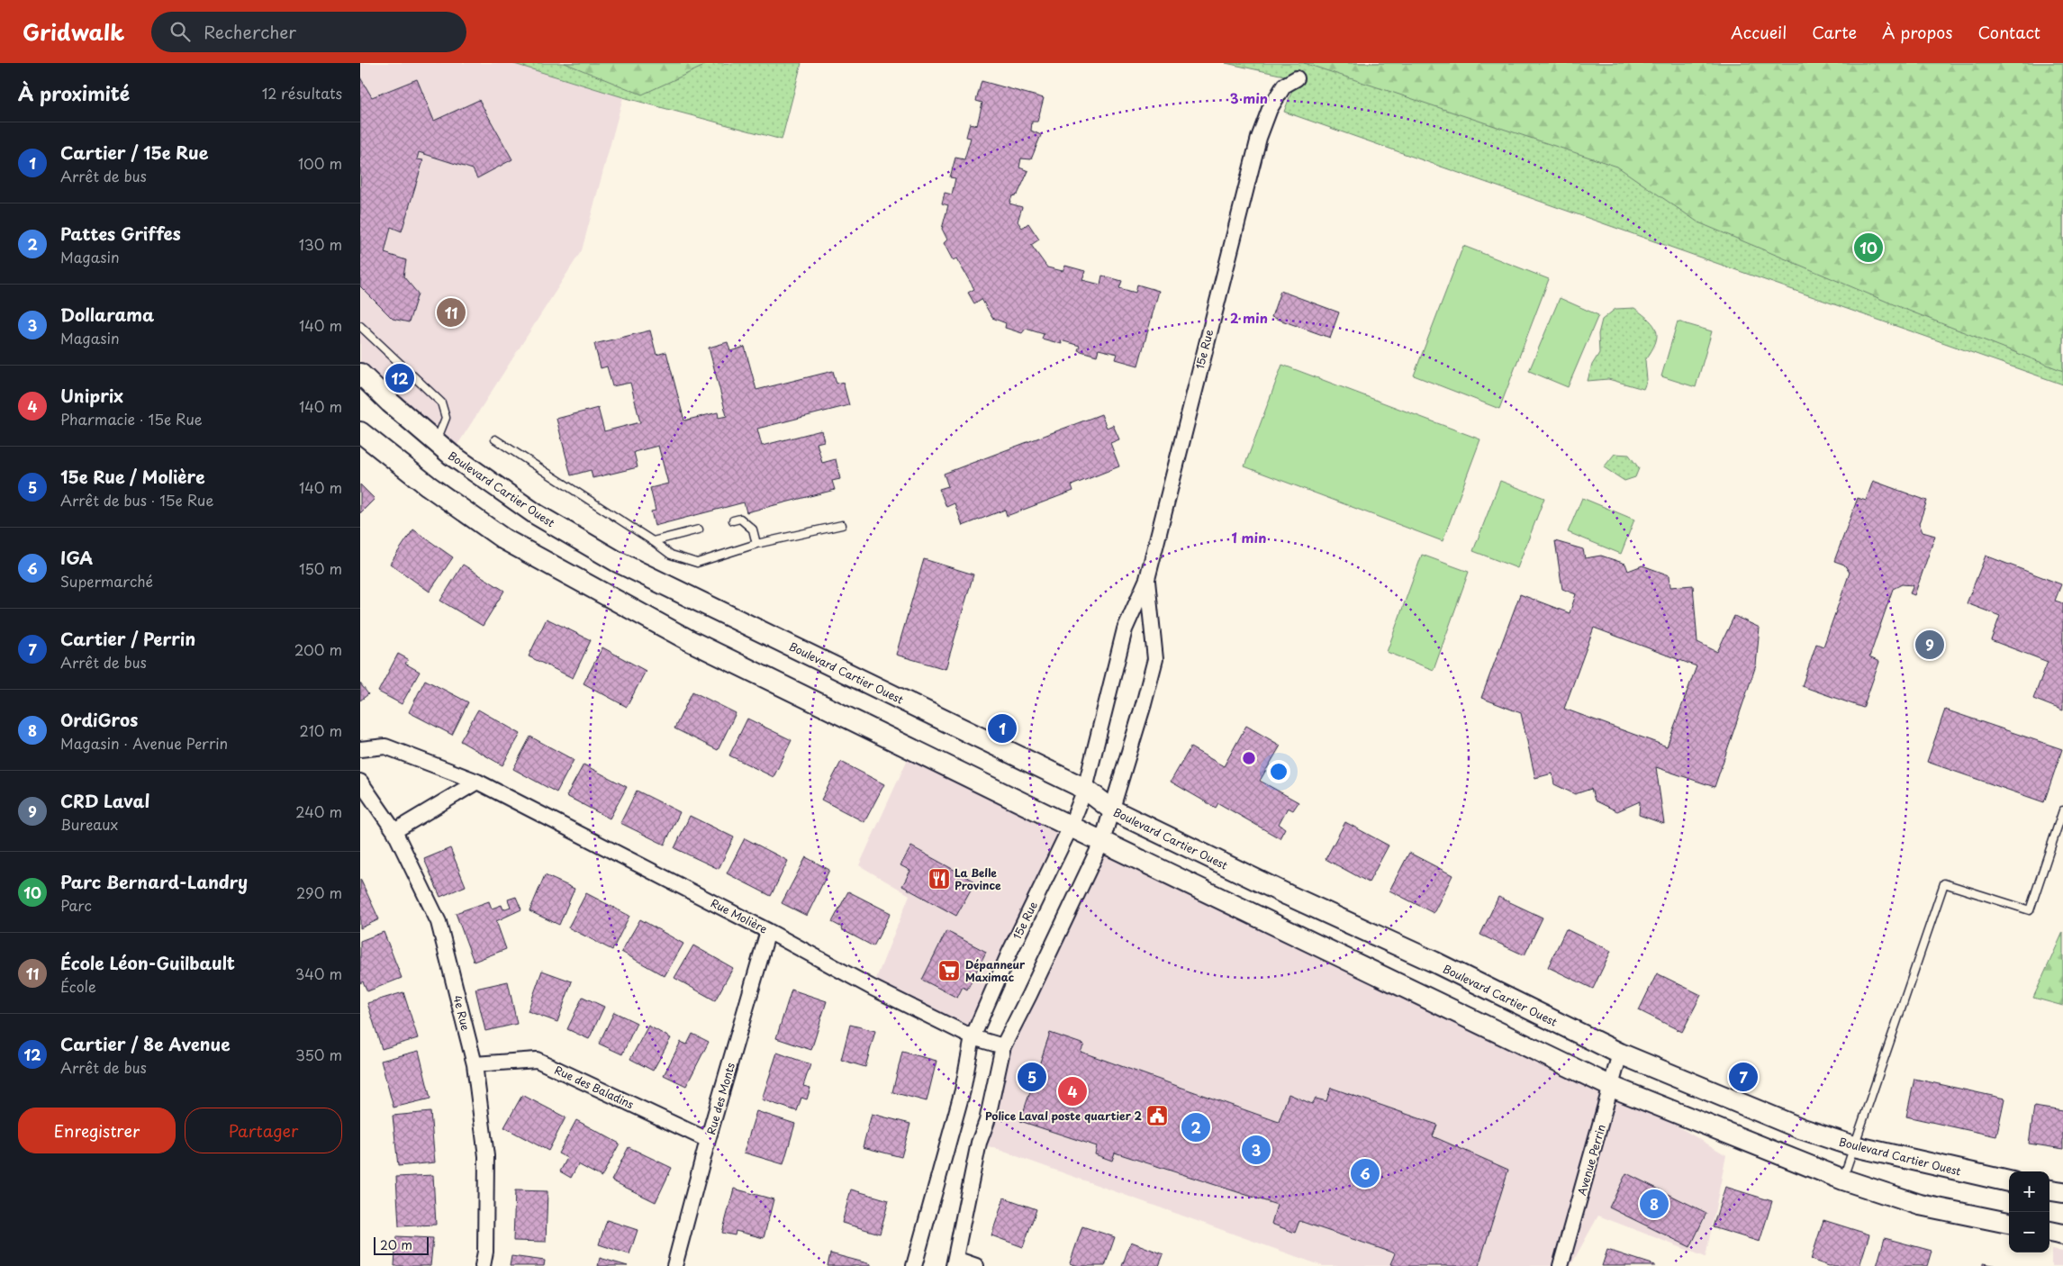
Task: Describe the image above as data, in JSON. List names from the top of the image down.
{
  "streets": {
    "street": [
      "15e Rue",
      "Boulevard Cartier Ouest",
      "Rue Molière",
      "4e Rue",
      "Rue des Baladins",
      "Rue des Monts",
      "Avenue Perrin"
    ]
  },
  "crossings": [
    ["15e Rue", "Boulevard Cartier Ouest"],
    ["15e Rue", "Rue Molière"],
    ["Boulevard Cartier Ouest", "Avenue Perrin"],
    ["Rue Molière", "Rue des Monts"],
    ["4e Rue", "Rue des Baladins"],
    ["Rue des Baladins", "Rue des Monts"]
  ],
  "places": {
    "restaurant": ["La Belle Province"],
    "supermarket": ["Dépanneur Maximac"],
    "public building": ["Police Laval poste quartier 2"]
  },
  "scale_bar": "20 m",
  "page": {
    "header": "Gridwalk",
    "search": "Rechercher",
    "nav": [
      "Accueil",
      "Carte",
      "À propos",
      "Contact"
    ],
    "heading": ["À proximité", "12 résultats"],
    "list": [
      {
        "mark": "1",
        "name": "Cartier / 15e Rue",
        "note": "Arrêt de bus",
        "value": "100 m"
      },
      {
        "mark": "2",
        "name": "Pattes Griffes",
        "note": "Magasin",
        "value": "130 m"
      },
      {
        "mark": "3",
        "name": "Dollarama",
        "note": "Magasin",
        "value": "140 m"
      },
      {
        "mark": "4",
        "name": "Uniprix",
        "note": "Pharmacie · 15e Rue",
        "value": "140 m"
      },
      {
        "mark": "5",
        "name": "15e Rue / Molière",
        "note": "Arrêt de bus · 15e Rue",
        "value": "140 m"
      },
      {
        "mark": "6",
        "name": "IGA",
        "note": "Supermarché",
        "value": "150 m"
      },
      {
        "mark": "7",
        "name": "Cartier / Perrin",
        "note": "Arrêt de bus",
        "value": "200 m"
      },
      {
        "mark": "8",
        "name": "OrdiGros",
        "note": "Magasin · Avenue Perrin",
        "value": "210 m"
      },
      {
        "mark": "9",
        "name": "CRD Laval",
        "note": "Bureaux",
        "value": "240 m"
      },
      {
        "mark": "10",
        "name": "Parc Bernard-Landry",
        "note": "Parc",
        "value": "290 m"
      },
      {
        "mark": "11",
        "name": "École Léon-Guilbault",
        "note": "École",
        "value": "340 m"
      },
      {
        "mark": "12",
        "name": "Cartier / 8e Avenue",
        "note": "Arrêt de bus",
        "value": "350 m"
      }
    ],
    "pins": [
      "10",
      "11",
      "12",
      "9",
      "1",
      "5",
      "7",
      "4",
      "2",
      "3",
      "6",
      "8"
    ],
    "buttons": ["Enregistrer", "Partager"],
    "map_buttons": ["+", "−"],
    "scale": "20 m"
  },
  "rings": ["3 min", "2 min", "1 min"]
}
